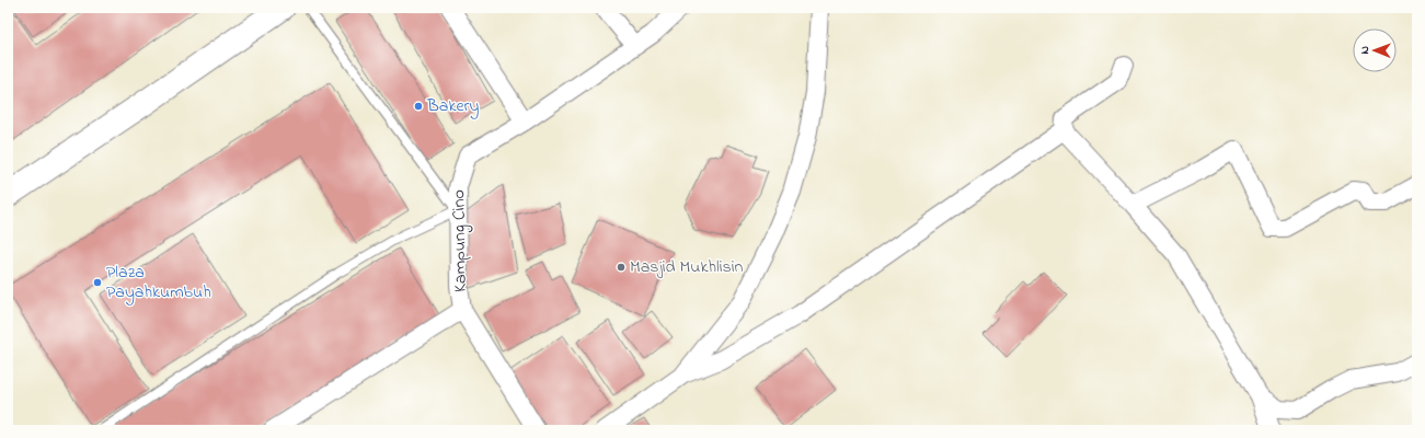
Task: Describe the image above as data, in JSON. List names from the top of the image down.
{
  "streets": {
    "street": ["Kampung Cino"]
  },
  "places": ["Bakery", "Masjid Mukhlisin", "Plaza Payahkumbuh"],
  "north": "left"
}
